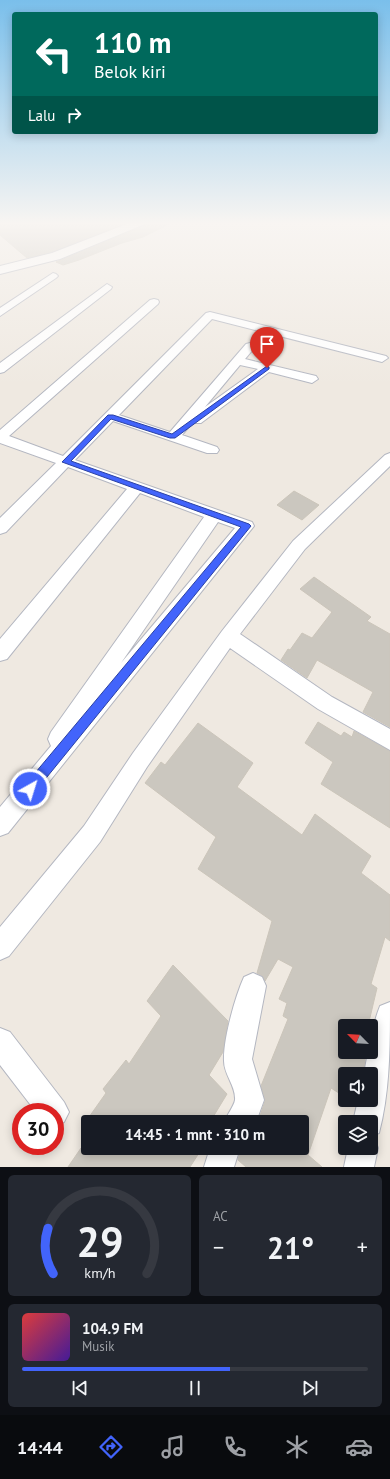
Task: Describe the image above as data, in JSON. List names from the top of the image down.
{
  "north": "top left",
  "page": {
    "turn": ["110 m", "Belok kiri"],
    "then": "Lalu",
    "limit": "30",
    "trip": "14:45 · 1 mnt · 310 m",
    "tile": "AC",
    "heat": ["−", "21°", "+"],
    "song": ["104.9 FM", "Musik"],
    "tabs": "14:44",
    "gauge": ["29", "km/h"]
  }
}
